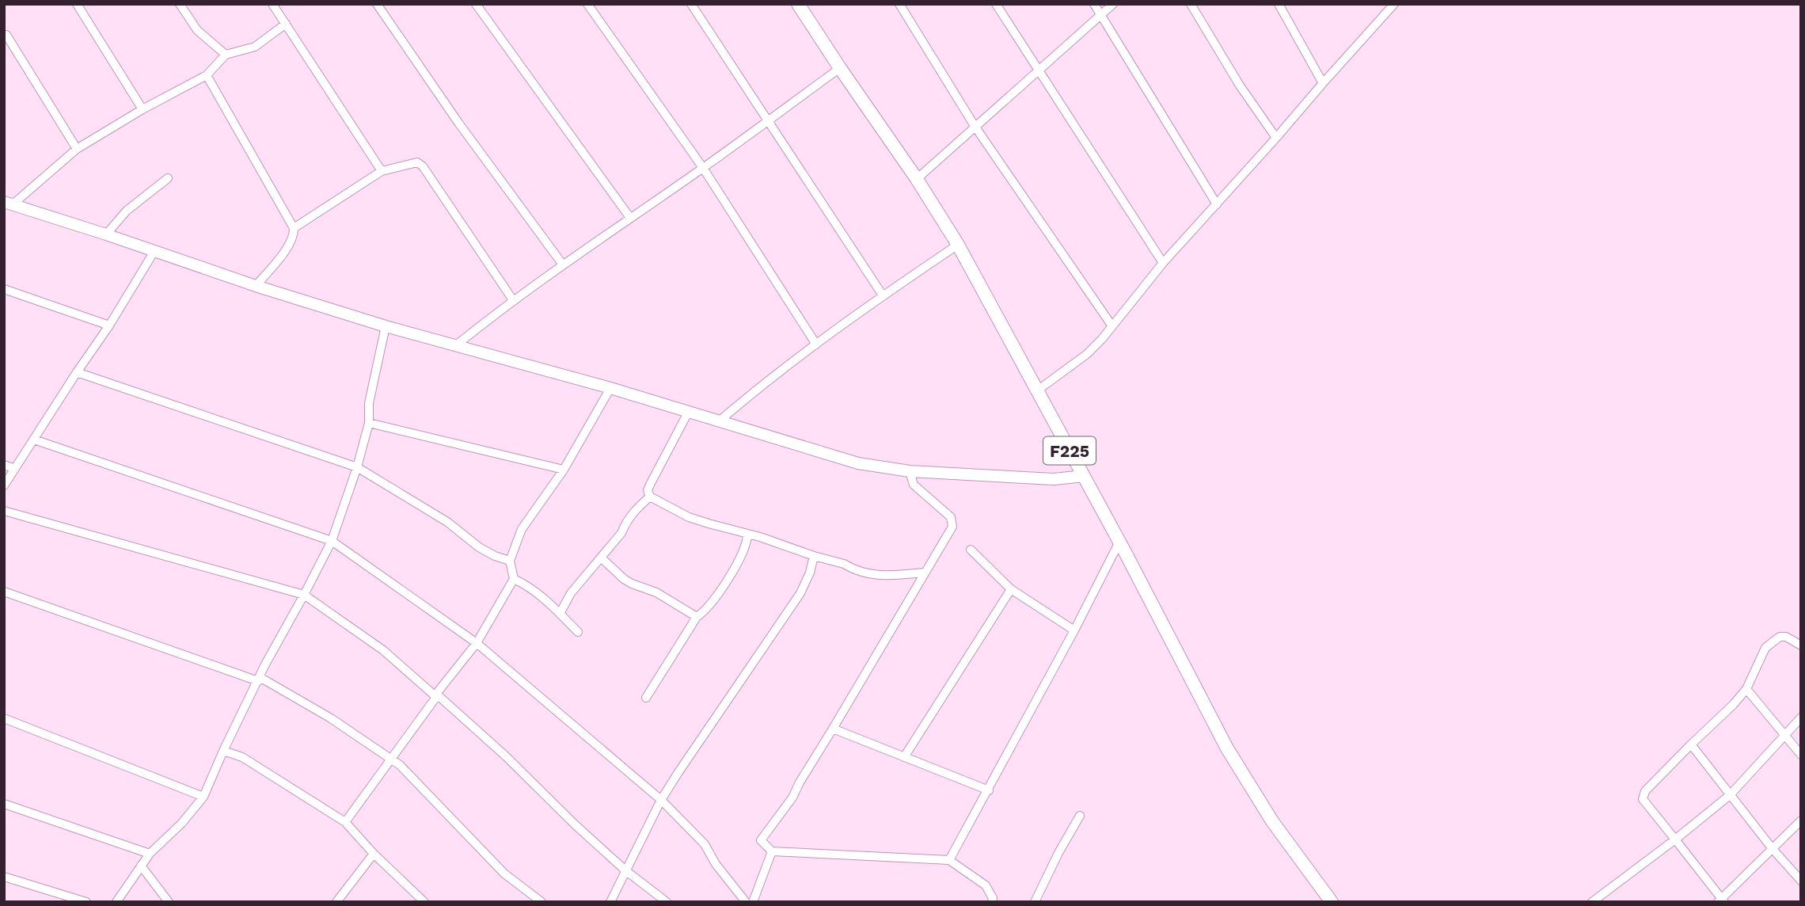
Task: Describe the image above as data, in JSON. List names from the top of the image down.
{
  "streets": {
    "main road": ["F225"]
  }
}
